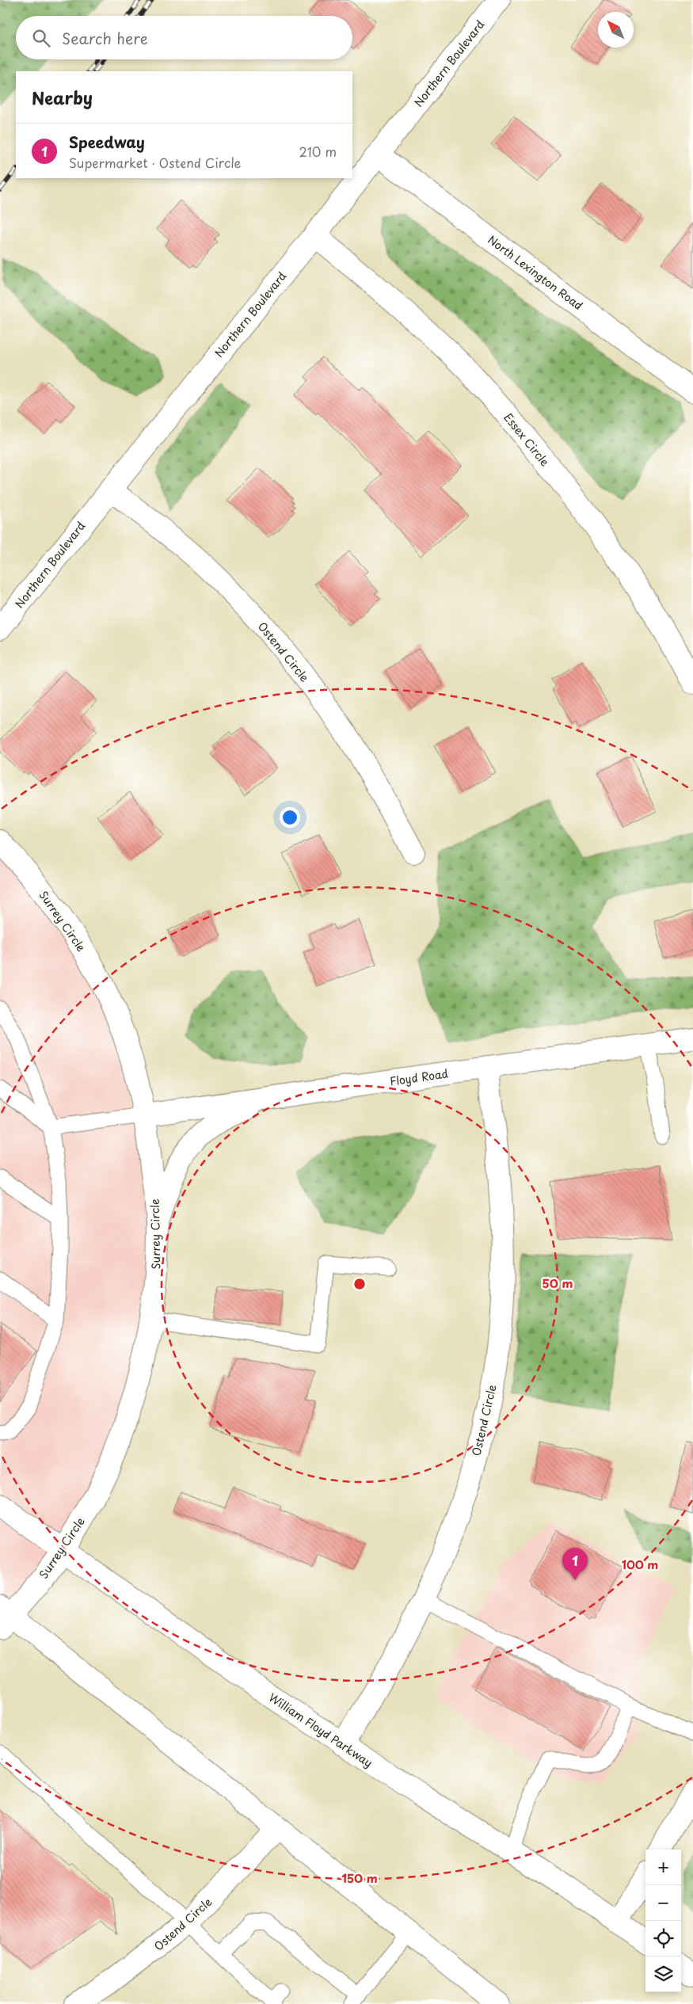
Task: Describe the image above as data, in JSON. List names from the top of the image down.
{
  "streets": {
    "main road": [
      "Northern Boulevard",
      "North Lexington Road",
      "Essex Circle",
      "Ostend Circle",
      "Surrey Circle",
      "Floyd Road",
      "William Floyd Parkway"
    ]
  },
  "crossings": [
    ["Northern Boulevard", "North Lexington Road"],
    ["Northern Boulevard", "Essex Circle"],
    ["Northern Boulevard", "Ostend Circle"],
    ["Ostend Circle", "Floyd Road"],
    ["Ostend Circle", "William Floyd Parkway"],
    ["Surrey Circle", "Floyd Road"],
    ["Surrey Circle", "William Floyd Parkway"]
  ],
  "north": "top left",
  "page": {
    "search": "Search here",
    "heading": "Nearby",
    "list": [
      {
        "mark": "1",
        "name": "Speedway",
        "note": "Supermarket · Ostend Circle",
        "value": "210 m"
      }
    ],
    "pins": "1",
    "map_buttons": ["+", "−"]
  },
  "rings": ["50 m", "100 m", "150 m"]
}
